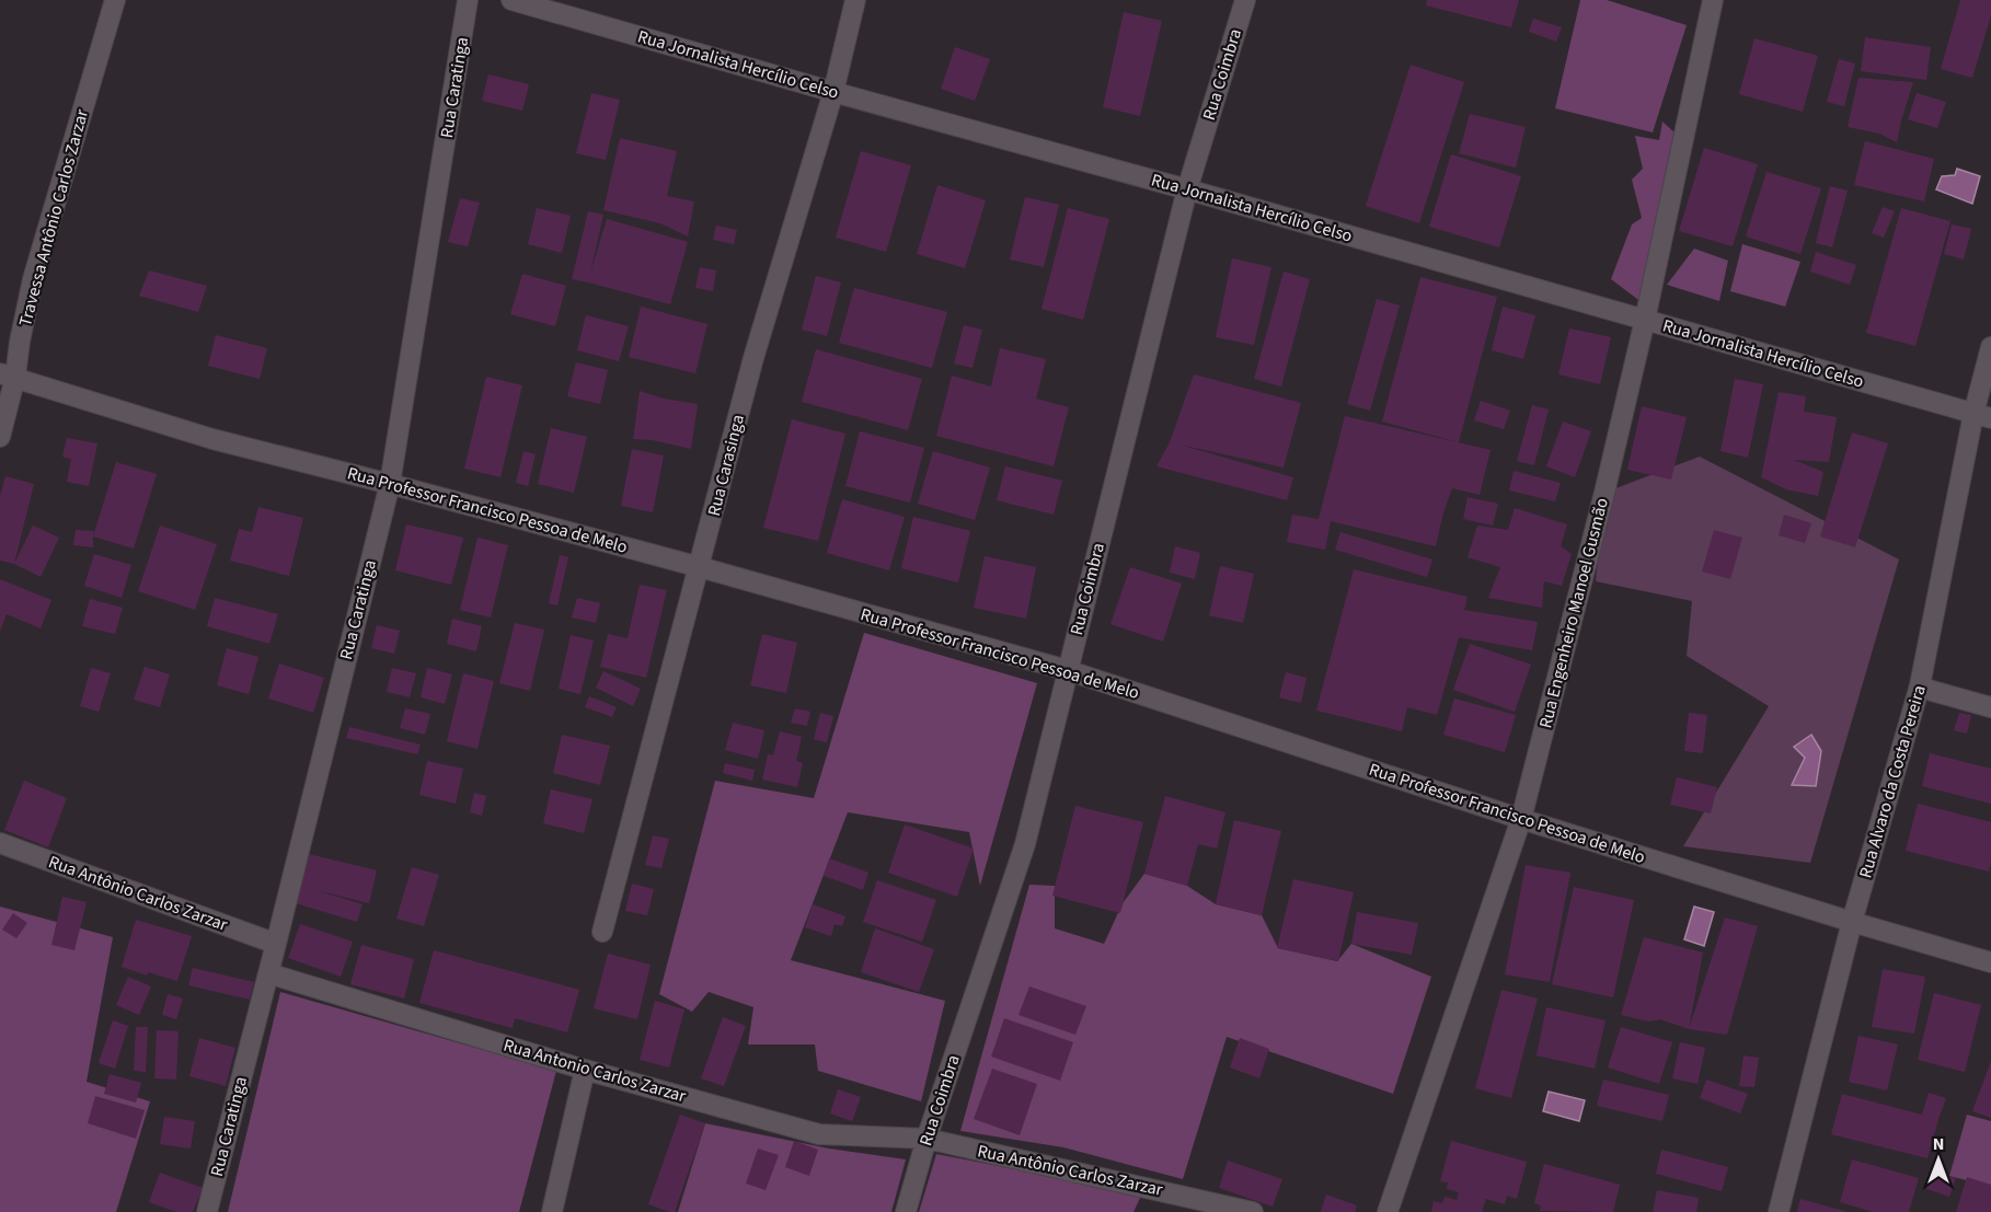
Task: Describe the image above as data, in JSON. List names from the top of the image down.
{
  "streets": {
    "street": [
      "Rua Jornalista Hercílio Celso",
      "Rua Coimbra",
      "Rua Caratinga",
      "Travessa Antônio Carlos Zarzar",
      "Rua Carasinga",
      "Rua Professor Francisco Pessoa de Melo",
      "Rua Engenheiro Manoel Gusmão",
      "Rua Alvaro da Costa Pereira",
      "Rua Antônio Carlos Zarzar",
      "Rua Antonio Carlos Zarzar"
    ]
  },
  "crossings": [
    ["Rua Jornalista Hercílio Celso", "Rua Coimbra"],
    ["Rua Jornalista Hercílio Celso", "Rua Carasinga"],
    ["Rua Jornalista Hercílio Celso", "Rua Engenheiro Manoel Gusmão"],
    ["Rua Jornalista Hercílio Celso", "Rua Alvaro da Costa Pereira"],
    ["Rua Coimbra", "Rua Professor Francisco Pessoa de Melo"],
    ["Rua Coimbra", "Rua Antônio Carlos Zarzar"],
    ["Rua Coimbra", "Rua Antonio Carlos Zarzar"],
    ["Rua Caratinga", "Rua Professor Francisco Pessoa de Melo"],
    ["Rua Caratinga", "Rua Antônio Carlos Zarzar"],
    ["Rua Caratinga", "Rua Antonio Carlos Zarzar"],
    ["Travessa Antônio Carlos Zarzar", "Rua Professor Francisco Pessoa de Melo"],
    ["Rua Carasinga", "Rua Professor Francisco Pessoa de Melo"],
    ["Rua Professor Francisco Pessoa de Melo", "Rua Engenheiro Manoel Gusmão"],
    ["Rua Professor Francisco Pessoa de Melo", "Rua Alvaro da Costa Pereira"],
    ["Rua Antônio Carlos Zarzar", "Rua Antonio Carlos Zarzar"]
  ],
  "north": "top"
}
